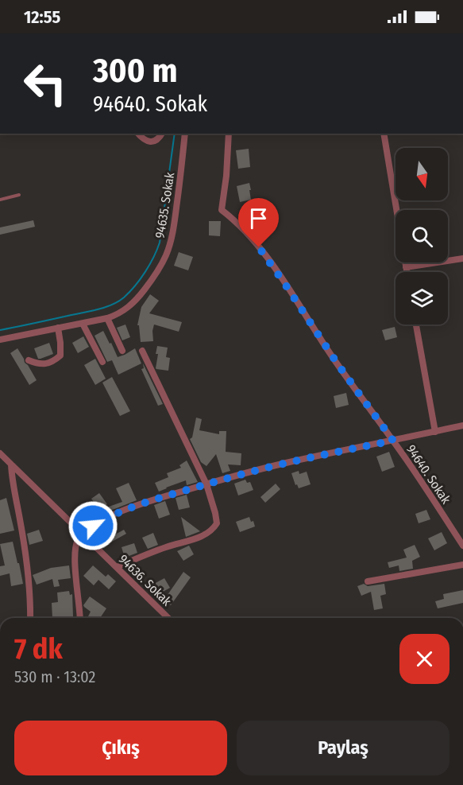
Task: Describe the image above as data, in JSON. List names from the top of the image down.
{
  "streets": {
    "street": ["94635. Sokak", "94640. Sokak", "94636. Sokak"]
  },
  "north": "bottom",
  "page": {
    "status": "12:55",
    "turn": ["300 m", "94640. Sokak"],
    "heading": ["7 dk", "530 m · 13:02"],
    "buttons": ["Çıkış", "Paylaş"]
  }
}
